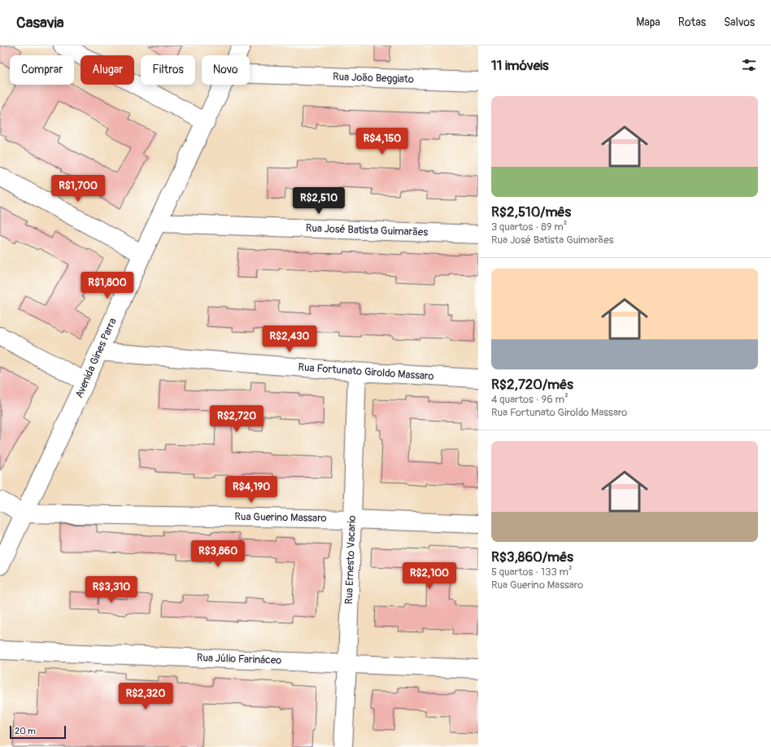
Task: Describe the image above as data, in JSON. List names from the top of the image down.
{
  "streets": {
    "street": [
      "Rua João Beggiato",
      "Rua José Batista Guimarães",
      "Avenida Gines Parra",
      "Rua Fortunato Giroldo Massaro",
      "Rua Guerino Massaro",
      "Rua Ernesto Vacario",
      "Rua Júlio Farináceo"
    ]
  },
  "crossings": [
    ["Rua José Batista Guimarães", "Avenida Gines Parra"],
    ["Avenida Gines Parra", "Rua Fortunato Giroldo Massaro"],
    ["Avenida Gines Parra", "Rua Guerino Massaro"],
    ["Rua Fortunato Giroldo Massaro", "Rua Ernesto Vacario"],
    ["Rua Guerino Massaro", "Rua Ernesto Vacario"],
    ["Rua Ernesto Vacario", "Rua Júlio Farináceo"]
  ],
  "scale_bar": "20 m",
  "page": {
    "header": "Casavia",
    "nav": ["Mapa", "Rotas", "Salvos"],
    "heading": "11 imóveis",
    "chip": [
      "Comprar",
      "Alugar",
      "Filtros",
      "Novo"
    ],
    "list": [
      {
        "name": "R$2,510/mês",
        "note": "3 quartos · 89 m² · Rua José Batista Guimarães"
      },
      {
        "name": "R$2,720/mês",
        "note": "4 quartos · 96 m² · Rua Fortunato Giroldo Massaro"
      },
      {
        "name": "R$3,860/mês",
        "note": "5 quartos · 133 m² · Rua Guerino Massaro"
      }
    ],
    "price": [
      "R$4,150",
      "R$1,700",
      "R$2,510",
      "R$1,800",
      "R$2,430",
      "R$2,720",
      "R$4,190",
      "R$3,860",
      "R$2,100",
      "R$3,310",
      "R$2,320"
    ],
    "scale": "20 m"
  }
}
